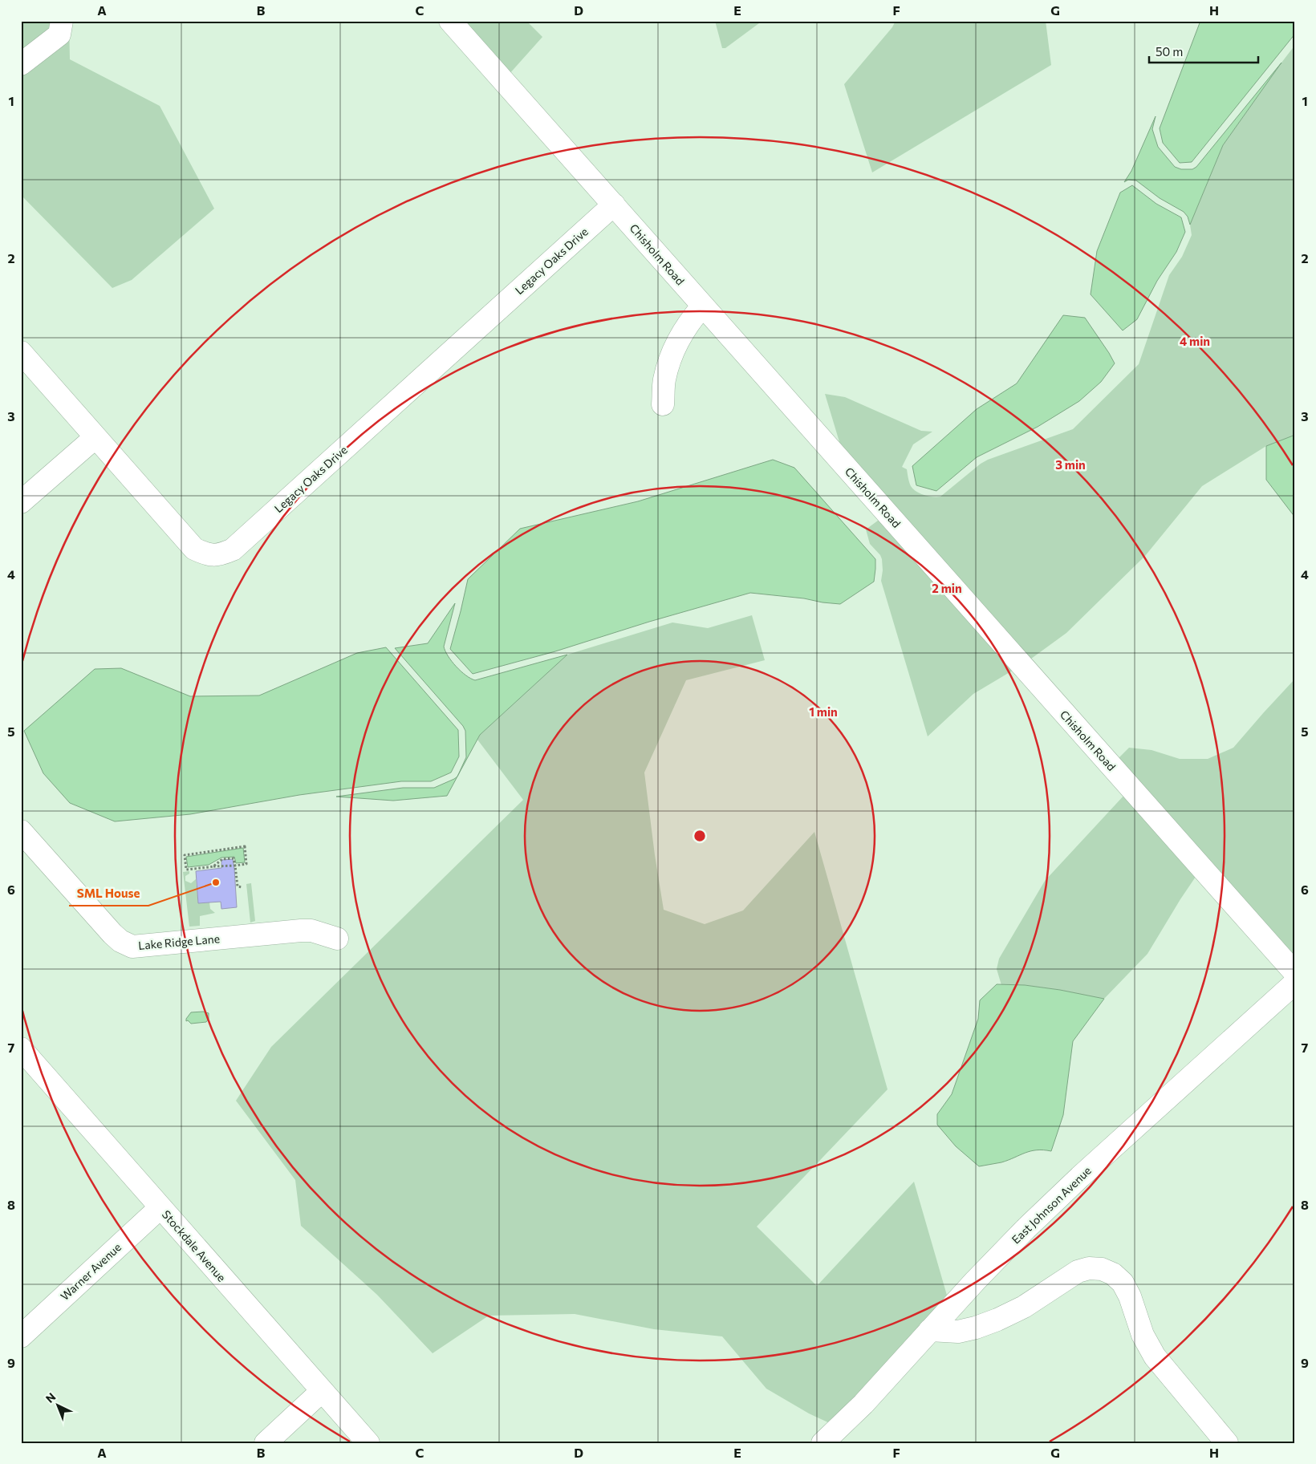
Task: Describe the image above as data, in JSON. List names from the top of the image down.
{
  "streets": {
    "street": [
      "Chisholm Road",
      "Legacy Oaks Drive",
      "Lake Ridge Lane",
      "East Johnson Avenue",
      "Stockdale Avenue",
      "Warner Avenue"
    ]
  },
  "crossings": [
    ["Chisholm Road", "Legacy Oaks Drive"],
    ["Stockdale Avenue", "Warner Avenue"]
  ],
  "places": ["SML House"],
  "scale_bar": "50 m",
  "north": "top left",
  "grid": {
    "columns": [
      "A",
      "B",
      "C",
      "D",
      "E",
      "F",
      "G",
      "H"
    ],
    "rows": [
      "1",
      "2",
      "3",
      "4",
      "5",
      "6",
      "7",
      "8",
      "9"
    ]
  },
  "rings": [
    "4 min",
    "3 min",
    "2 min",
    "1 min"
  ]
}
